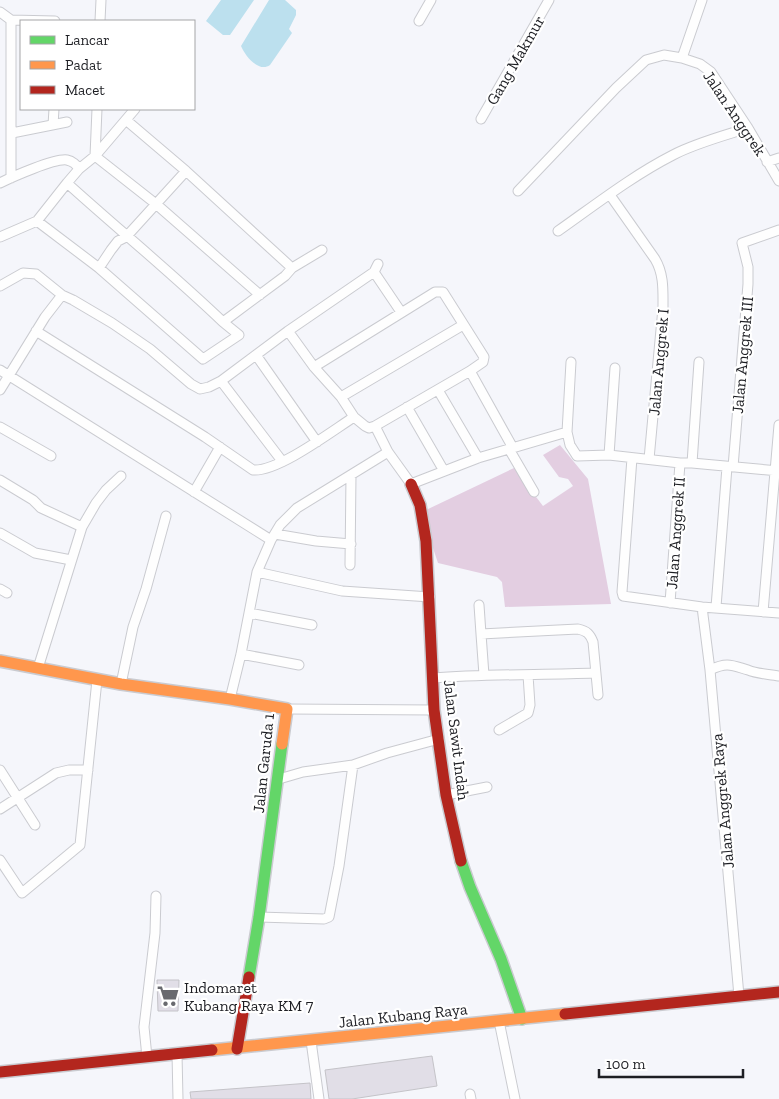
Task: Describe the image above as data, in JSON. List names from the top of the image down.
{
  "streets": {
    "main road": ["Jalan Sawit Indah", "Jalan Garuda 1", "Jalan Kubang Raya"],
    "street": [
      "Gang Makmur",
      "Jalan Anggrek",
      "Jalan Anggrek III",
      "Jalan Anggrek I",
      "Jalan Anggrek II",
      "Jalan Anggrek Raya"
    ]
  },
  "crossings": [
    ["Jalan Sawit Indah", "Jalan Kubang Raya"],
    ["Jalan Garuda 1", "Jalan Kubang Raya"],
    ["Jalan Anggrek Raya", "Jalan Kubang Raya"]
  ],
  "places": {
    "supermarket": ["Indomaret Kubang Raya KM 7"]
  },
  "legend": ["Lancar", "Padat", "Macet"],
  "scale_bar": "100 m"
}
